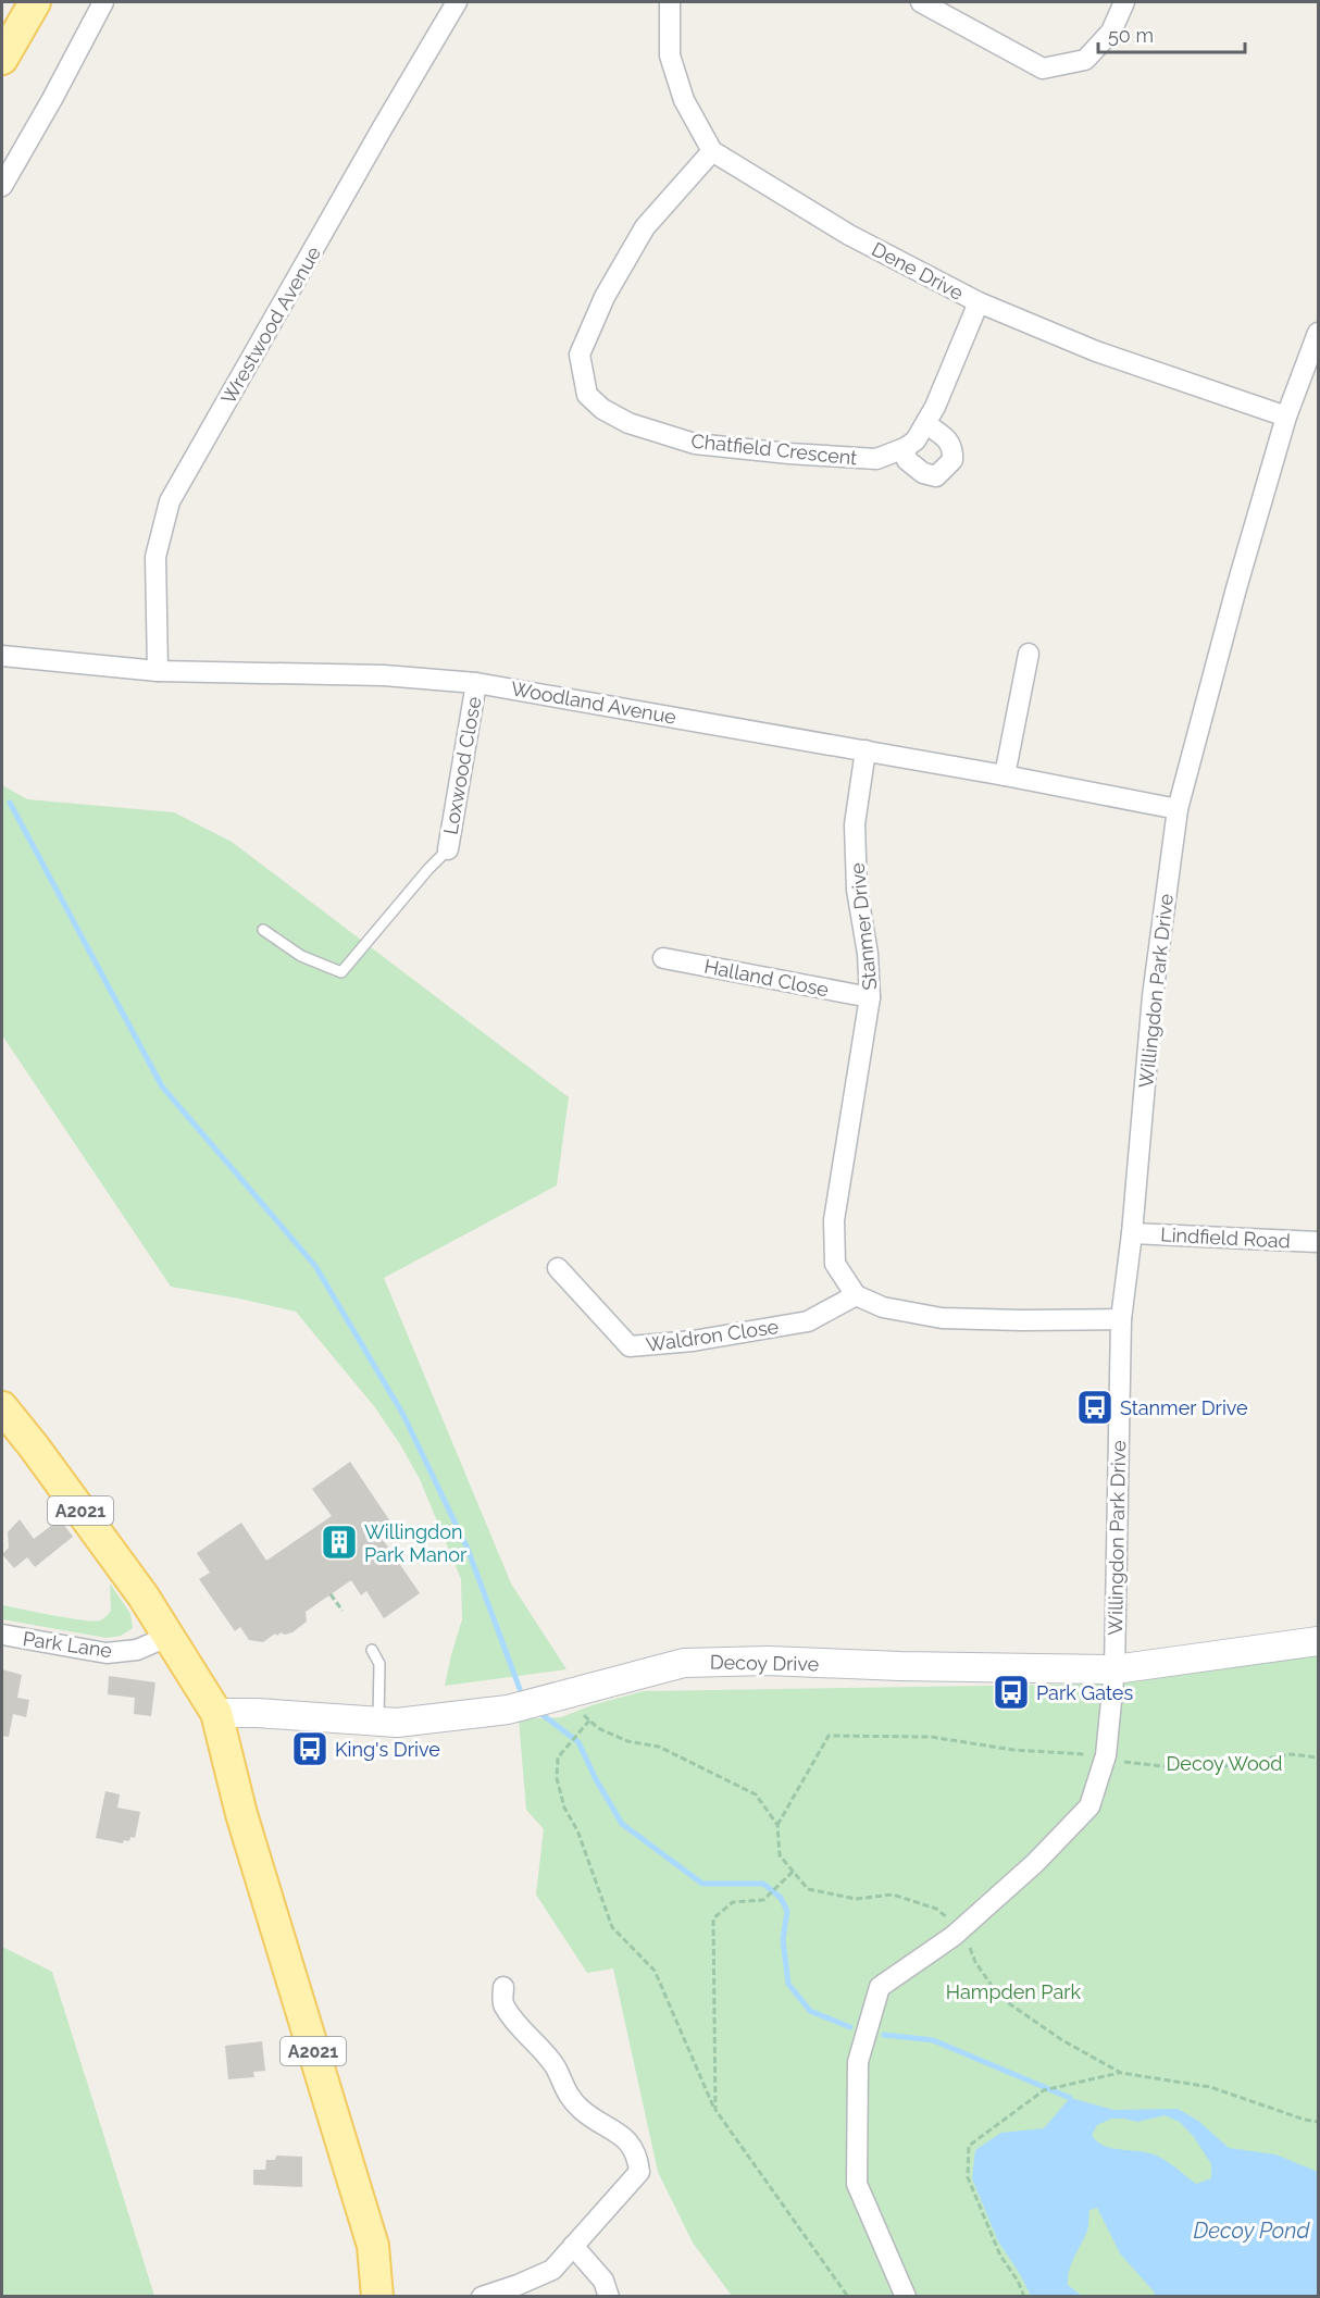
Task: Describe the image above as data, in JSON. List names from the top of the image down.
{
  "streets": {
    "main road": ["A2021"],
    "street": [
      "Dene Drive",
      "Wrestwood Avenue",
      "Chatfield Crescent",
      "Woodland Avenue",
      "Loxwood Close",
      "Stanmer Drive",
      "Halland Close",
      "Willingdon Park Drive",
      "Lindfield Road",
      "Waldron Close",
      "Park Lane",
      "Decoy Drive"
    ]
  },
  "crossings": [
    ["Dene Drive", "Chatfield Crescent"],
    ["Dene Drive", "Willingdon Park Drive"],
    ["Wrestwood Avenue", "Woodland Avenue"],
    ["Woodland Avenue", "Loxwood Close"],
    ["Woodland Avenue", "Stanmer Drive"],
    ["Woodland Avenue", "Willingdon Park Drive"],
    ["Stanmer Drive", "Halland Close"],
    ["Stanmer Drive", "Waldron Close"],
    ["Willingdon Park Drive", "Lindfield Road"],
    ["Willingdon Park Drive", "Decoy Drive"],
    ["A2021", "Park Lane"],
    ["A2021", "Decoy Drive"]
  ],
  "water": ["Decoy Pond"],
  "parks": ["Decoy Wood", "Hampden Park"],
  "places": {
    "bus stop": ["Stanmer Drive", "Park Gates", "King's Drive"],
    "building": ["Willingdon Park Manor"]
  },
  "scale_bar": "50 m"
}
